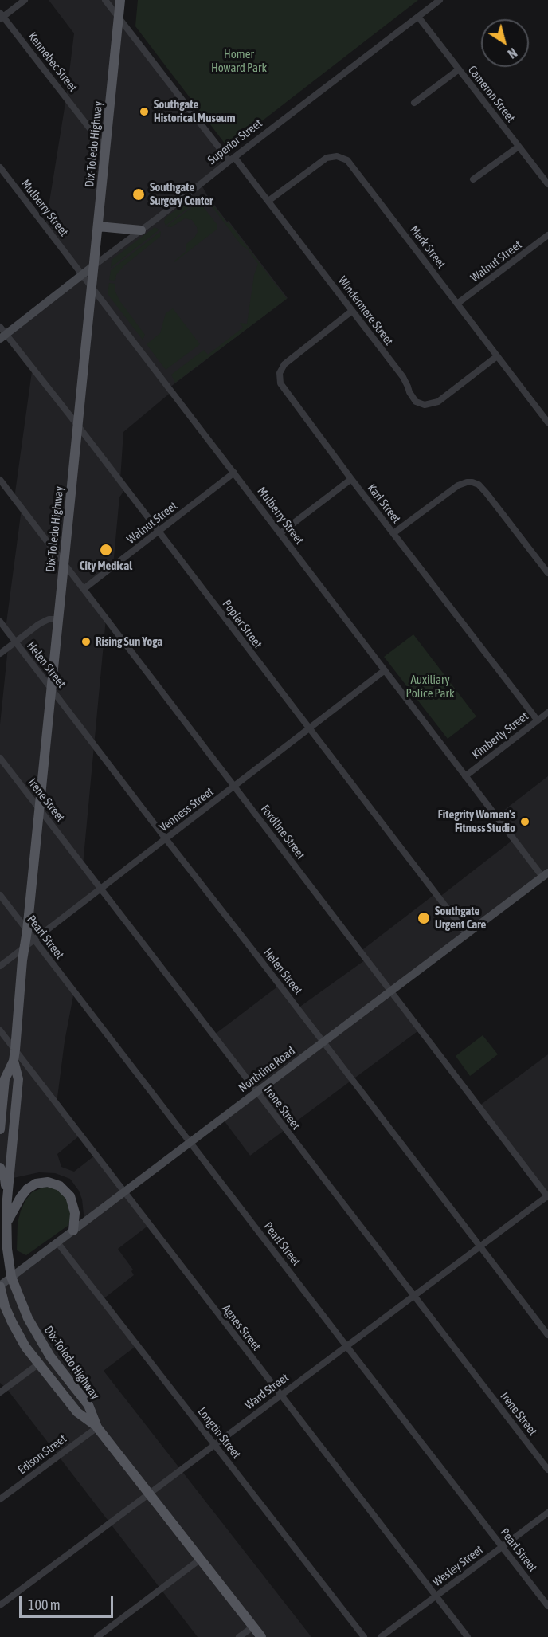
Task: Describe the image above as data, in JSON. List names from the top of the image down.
{
  "streets": {
    "main road": ["Superior Street", "Dix-Toledo Highway", "Northline Road"],
    "street": [
      "Kennebec Street",
      "Cameron Street",
      "Mulberry Street",
      "Mark Street",
      "Walnut Street",
      "Windermere Street",
      "Karl Street",
      "Poplar Street",
      "Helen Street",
      "Kimberly Street",
      "Irene Street",
      "Venness Street",
      "Fordline Street",
      "Pearl Street",
      "Agnes Street",
      "Ward Street",
      "Longtin Street",
      "Edison Street",
      "Wesley Street"
    ]
  },
  "crossings": [
    ["Kennebec Street", "Dix-Toledo Highway"],
    ["Cameron Street", "Superior Street"],
    ["Superior Street", "Dix-Toledo Highway"],
    ["Superior Street", "Mulberry Street"],
    ["Superior Street", "Windermere Street"],
    ["Superior Street", "Poplar Street"],
    ["Dix-Toledo Highway", "Mulberry Street"],
    ["Dix-Toledo Highway", "Windermere Street"],
    ["Dix-Toledo Highway", "Poplar Street"],
    ["Dix-Toledo Highway", "Helen Street"],
    ["Dix-Toledo Highway", "Irene Street"],
    ["Dix-Toledo Highway", "Venness Street"],
    ["Dix-Toledo Highway", "Fordline Street"],
    ["Dix-Toledo Highway", "Pearl Street"],
    ["Dix-Toledo Highway", "Northline Road"],
    ["Dix-Toledo Highway", "Agnes Street"],
    ["Dix-Toledo Highway", "Ward Street"],
    ["Dix-Toledo Highway", "Edison Street"],
    ["Mulberry Street", "Walnut Street"],
    ["Mulberry Street", "Kimberly Street"],
    ["Mulberry Street", "Venness Street"],
    ["Mulberry Street", "Northline Road"],
    ["Mark Street", "Walnut Street"],
    ["Mark Street", "Windermere Street"],
    ["Walnut Street", "Poplar Street"],
    ["Walnut Street", "Fordline Street"],
    ["Windermere Street", "Karl Street"],
    ["Karl Street", "Kimberly Street"],
    ["Poplar Street", "Venness Street"],
    ["Poplar Street", "Northline Road"],
    ["Helen Street", "Venness Street"],
    ["Helen Street", "Northline Road"],
    ["Helen Street", "Ward Street"],
    ["Irene Street", "Venness Street"],
    ["Irene Street", "Northline Road"],
    ["Irene Street", "Ward Street"],
    ["Venness Street", "Fordline Street"],
    ["Venness Street", "Pearl Street"],
    ["Fordline Street", "Northline Road"],
    ["Fordline Street", "Ward Street"],
    ["Pearl Street", "Northline Road"],
    ["Pearl Street", "Ward Street"],
    ["Pearl Street", "Wesley Street"],
    ["Northline Road", "Agnes Street"],
    ["Northline Road", "Longtin Street"],
    ["Agnes Street", "Ward Street"],
    ["Agnes Street", "Wesley Street"],
    ["Ward Street", "Longtin Street"]
  ],
  "parks": ["Homer Howard Park", "Auxiliary Police Park"],
  "places": [
    "Southgate Historical Museum",
    "Southgate Surgery Center",
    "City Medical",
    "Rising Sun Yoga",
    "Fitegrity Women's Fitness Studio",
    "Southgate Urgent Care"
  ],
  "scale_bar": "100 m",
  "north": "bottom right"
}
